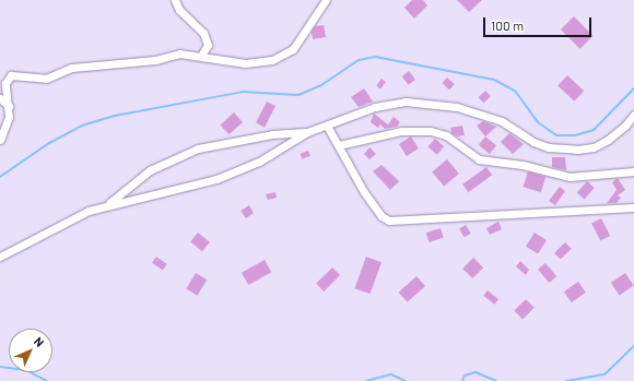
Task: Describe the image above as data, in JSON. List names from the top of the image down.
{
  "scale_bar": "100 m",
  "north": "top right"
}
